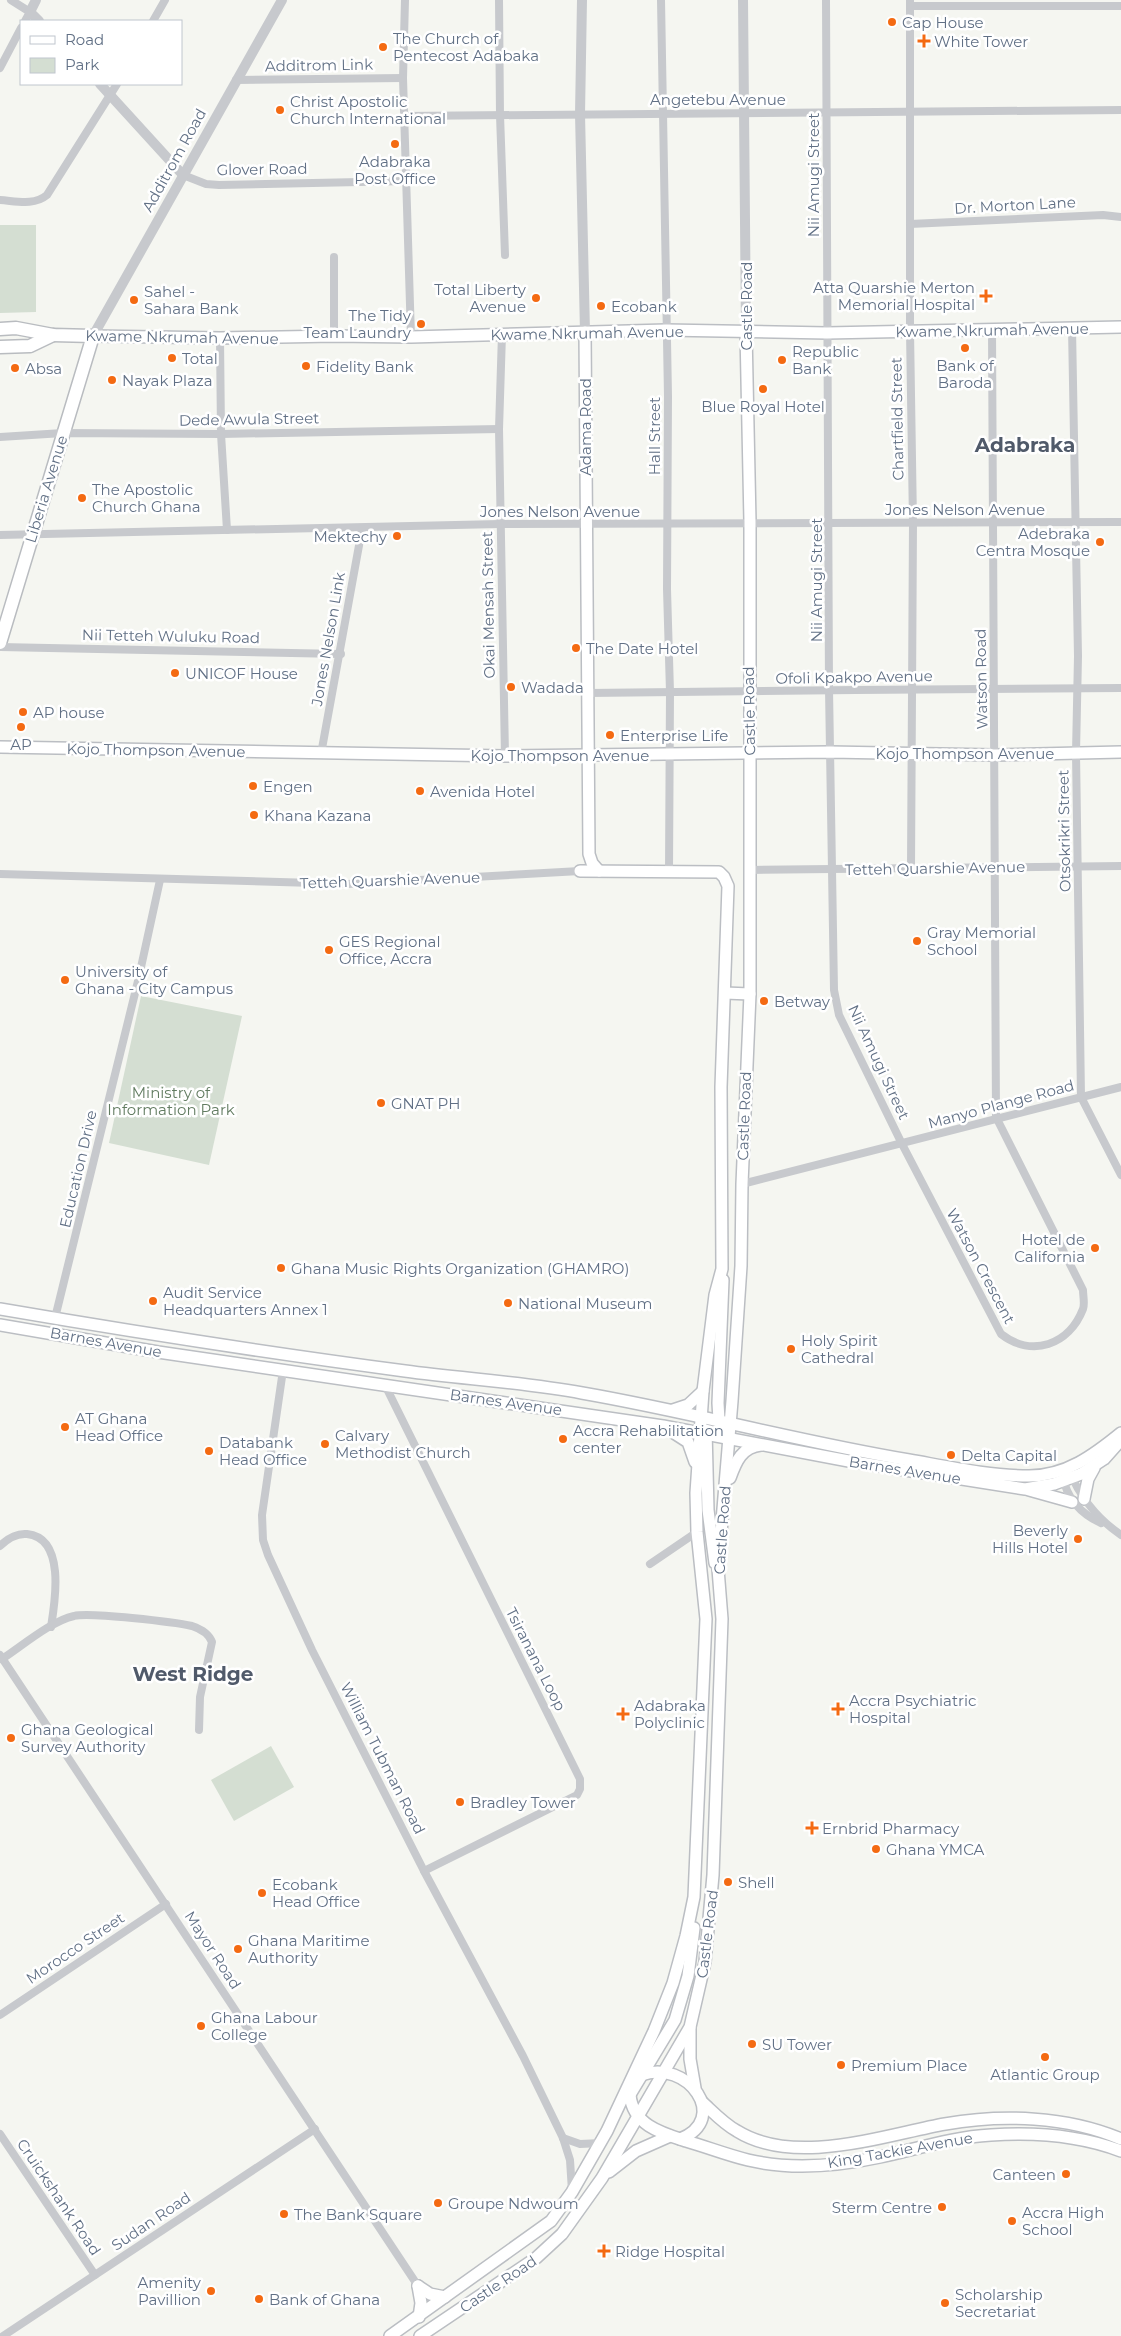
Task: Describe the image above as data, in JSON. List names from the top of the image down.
{
  "streets": {
    "main road": [
      "Castle Road",
      "Kwame Nkrumah Avenue",
      "Adama Road",
      "Liberia Avenue",
      "Kojo Thompson Avenue",
      "Tetteh Quarshie Avenue",
      "Barnes Avenue",
      "King Tackie Avenue"
    ],
    "street": [
      "Additrom Link",
      "Angetebu Avenue",
      "Additrom Road",
      "Glover Road",
      "Nii Amugi Street",
      "Dr. Morton Lane",
      "Dede Awula Street",
      "Chartfield Street",
      "Hall Street",
      "Jones Nelson Avenue",
      "Okai Mensah Street",
      "Nii Tetteh Wuluku Road",
      "Jones Nelson Link",
      "Ofoli Kpakpo Avenue",
      "Watson Road",
      "Otsokrikri Street",
      "Manyo Plange Road",
      "Education Drive",
      "Watson Crescent",
      "Tsiranana Loop",
      "William Tubman Road",
      "Morocco Street",
      "Mayor Road",
      "Cruickshank Road",
      "Sudan Road"
    ]
  },
  "crossings": [
    ["Additrom Link", "Additrom Road"],
    ["Angetebu Avenue", "Nii Amugi Street"],
    ["Angetebu Avenue", "Castle Road"],
    ["Angetebu Avenue", "Chartfield Street"],
    ["Angetebu Avenue", "Adama Road"],
    ["Angetebu Avenue", "Hall Street"],
    ["Additrom Road", "Glover Road"],
    ["Additrom Road", "Kwame Nkrumah Avenue"],
    ["Additrom Road", "Liberia Avenue"],
    ["Nii Amugi Street", "Kwame Nkrumah Avenue"],
    ["Nii Amugi Street", "Jones Nelson Avenue"],
    ["Nii Amugi Street", "Ofoli Kpakpo Avenue"],
    ["Nii Amugi Street", "Kojo Thompson Avenue"],
    ["Nii Amugi Street", "Tetteh Quarshie Avenue"],
    ["Nii Amugi Street", "Manyo Plange Road"],
    ["Nii Amugi Street", "Watson Crescent"],
    ["Dr. Morton Lane", "Chartfield Street"],
    ["Castle Road", "Kwame Nkrumah Avenue"],
    ["Castle Road", "Jones Nelson Avenue"],
    ["Castle Road", "Ofoli Kpakpo Avenue"],
    ["Castle Road", "Kojo Thompson Avenue"],
    ["Castle Road", "Tetteh Quarshie Avenue"],
    ["Castle Road", "Manyo Plange Road"],
    ["Castle Road", "Barnes Avenue"],
    ["Castle Road", "William Tubman Road"],
    ["Castle Road", "King Tackie Avenue"],
    ["Kwame Nkrumah Avenue", "Chartfield Street"],
    ["Kwame Nkrumah Avenue", "Adama Road"],
    ["Kwame Nkrumah Avenue", "Hall Street"],
    ["Kwame Nkrumah Avenue", "Liberia Avenue"],
    ["Kwame Nkrumah Avenue", "Okai Mensah Street"],
    ["Kwame Nkrumah Avenue", "Watson Road"],
    ["Kwame Nkrumah Avenue", "Otsokrikri Street"],
    ["Dede Awula Street", "Liberia Avenue"],
    ["Dede Awula Street", "Okai Mensah Street"],
    ["Chartfield Street", "Jones Nelson Avenue"],
    ["Chartfield Street", "Ofoli Kpakpo Avenue"],
    ["Chartfield Street", "Kojo Thompson Avenue"],
    ["Chartfield Street", "Tetteh Quarshie Avenue"],
    ["Adama Road", "Jones Nelson Avenue"],
    ["Adama Road", "Ofoli Kpakpo Avenue"],
    ["Adama Road", "Kojo Thompson Avenue"],
    ["Adama Road", "Tetteh Quarshie Avenue"],
    ["Hall Street", "Jones Nelson Avenue"],
    ["Hall Street", "Ofoli Kpakpo Avenue"],
    ["Hall Street", "Kojo Thompson Avenue"],
    ["Hall Street", "Tetteh Quarshie Avenue"],
    ["Liberia Avenue", "Jones Nelson Avenue"],
    ["Jones Nelson Avenue", "Okai Mensah Street"],
    ["Jones Nelson Avenue", "Jones Nelson Link"],
    ["Jones Nelson Avenue", "Watson Road"],
    ["Jones Nelson Avenue", "Otsokrikri Street"],
    ["Okai Mensah Street", "Kojo Thompson Avenue"],
    ["Nii Tetteh Wuluku Road", "Jones Nelson Link"],
    ["Jones Nelson Link", "Kojo Thompson Avenue"],
    ["Ofoli Kpakpo Avenue", "Watson Road"],
    ["Ofoli Kpakpo Avenue", "Otsokrikri Street"],
    ["Watson Road", "Kojo Thompson Avenue"],
    ["Watson Road", "Tetteh Quarshie Avenue"],
    ["Watson Road", "Manyo Plange Road"],
    ["Watson Road", "Watson Crescent"],
    ["Kojo Thompson Avenue", "Otsokrikri Street"],
    ["Otsokrikri Street", "Tetteh Quarshie Avenue"],
    ["Otsokrikri Street", "Manyo Plange Road"],
    ["Tetteh Quarshie Avenue", "Education Drive"],
    ["Manyo Plange Road", "Watson Crescent"],
    ["Education Drive", "Barnes Avenue"],
    ["Barnes Avenue", "Tsiranana Loop"],
    ["Barnes Avenue", "William Tubman Road"],
    ["Tsiranana Loop", "William Tubman Road"],
    ["Morocco Street", "Mayor Road"],
    ["Mayor Road", "Sudan Road"],
    ["Cruickshank Road", "Sudan Road"]
  ],
  "districts": ["Adabraka", "West Ridge"],
  "parks": ["Ministry of Information Park"],
  "places": {
    "other": [
      "Cap House",
      "The Church of Pentecost Adabaka",
      "Christ Apostolic Church International",
      "Adabraka Post Office",
      "Total Liberty Avenue",
      "Sahel - Sahara Bank",
      "Ecobank",
      "The Tidy Team Laundry",
      "Bank of Baroda",
      "Total",
      "Republic Bank",
      "Fidelity Bank",
      "Absa",
      "Nayak Plaza",
      "Blue Royal Hotel",
      "The Apostolic Church Ghana",
      "Mektechy",
      "Adebraka Centra Mosque",
      "The Date Hotel",
      "UNICOF House",
      "Wadada",
      "AP house",
      "AP",
      "Enterprise Life",
      "Engen",
      "Avenida Hotel",
      "Khana Kazana",
      "Gray Memorial School",
      "GES Regional Office, Accra",
      "University of Ghana - City Campus",
      "Betway",
      "GNAT PH",
      "Hotel de California",
      "Ghana Music Rights Organization (GHAMRO)",
      "Audit Service Headquarters Annex 1",
      "National Museum",
      "Holy Spirit Cathedral",
      "AT Ghana Head Office",
      "Accra Rehabilitation center",
      "Calvary Methodist Church",
      "Databank Head Office",
      "Delta Capital",
      "Beverly Hills Hotel",
      "Ghana Geological Survey Authority",
      "Bradley Tower",
      "Ghana YMCA",
      "Shell",
      "Ecobank Head Office",
      "Ghana Maritime Authority",
      "Ghana Labour College",
      "SU Tower",
      "Atlantic Group",
      "Premium Place",
      "Canteen",
      "Groupe Ndwoum",
      "Sterm Centre",
      "The Bank Square",
      "Accra High School",
      "Amenity Pavillion",
      "Bank of Ghana",
      "Scholarship Secretariat"
    ],
    "health": [
      "White Tower",
      "Atta Quarshie Merton Memorial Hospital",
      "Accra Psychiatric Hospital",
      "Adabraka Polyclinic",
      "Ernbrid Pharmacy",
      "Ridge Hospital"
    ]
  },
  "legend": ["Road", "Park"]
}
